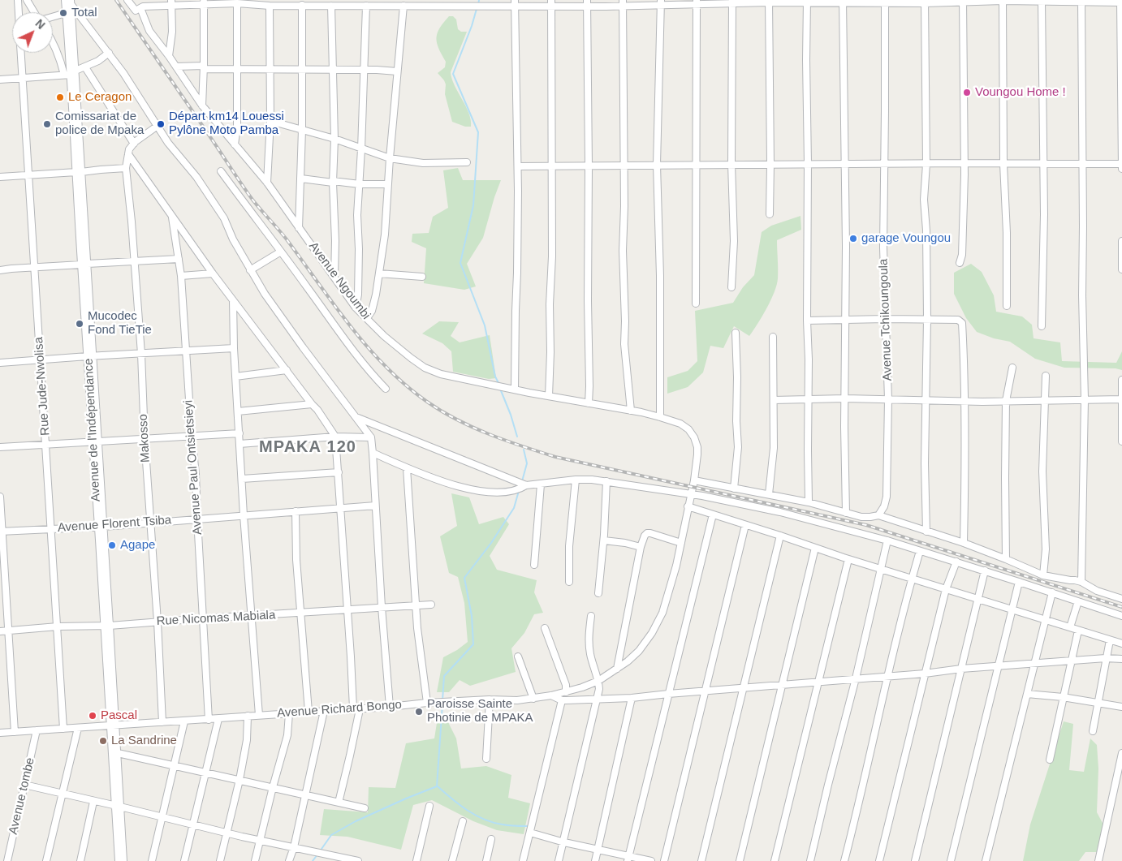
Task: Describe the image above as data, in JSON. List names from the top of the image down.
{
  "streets": {
    "street": [
      "Avenue Ngoumbi",
      "Avenue Tchikoungoula",
      "Rue Jude-Nwolisa",
      "Avenue de l'Indépendance",
      "Makosso",
      "Avenue Paul Ontsietsieyi",
      "Avenue Florent Tsiba",
      "Rue Nicomas Mabiala",
      "Avenue Richard Bongo",
      "Avenue tombe"
    ]
  },
  "crossings": [
    ["Avenue Ngoumbi", "Avenue Richard Bongo"],
    ["Rue Jude-Nwolisa", "Avenue Florent Tsiba"],
    ["Rue Jude-Nwolisa", "Rue Nicomas Mabiala"],
    ["Rue Jude-Nwolisa", "Avenue Richard Bongo"],
    ["Avenue de l'Indépendance", "Avenue Florent Tsiba"],
    ["Avenue de l'Indépendance", "Rue Nicomas Mabiala"],
    ["Avenue de l'Indépendance", "Avenue Richard Bongo"],
    ["Makosso", "Avenue Florent Tsiba"],
    ["Makosso", "Rue Nicomas Mabiala"],
    ["Makosso", "Avenue Richard Bongo"],
    ["Avenue Paul Ontsietsieyi", "Avenue Florent Tsiba"],
    ["Avenue Paul Ontsietsieyi", "Rue Nicomas Mabiala"],
    ["Avenue Paul Ontsietsieyi", "Avenue Richard Bongo"],
    ["Avenue Richard Bongo", "Avenue tombe"]
  ],
  "districts": ["MPAKA 120"],
  "places": [
    "Total",
    "Voungou Home !",
    "Le Ceragon",
    "Comissariat de police de Mpaka",
    "Départ km14 Louessi Pylône Moto Pamba",
    "garage Voungou",
    "Mucodec Fond TieTie",
    "Agape",
    "Paroisse Sainte Photinie de MPAKA",
    "Pascal",
    "La Sandrine"
  ],
  "north": "top right"
}
